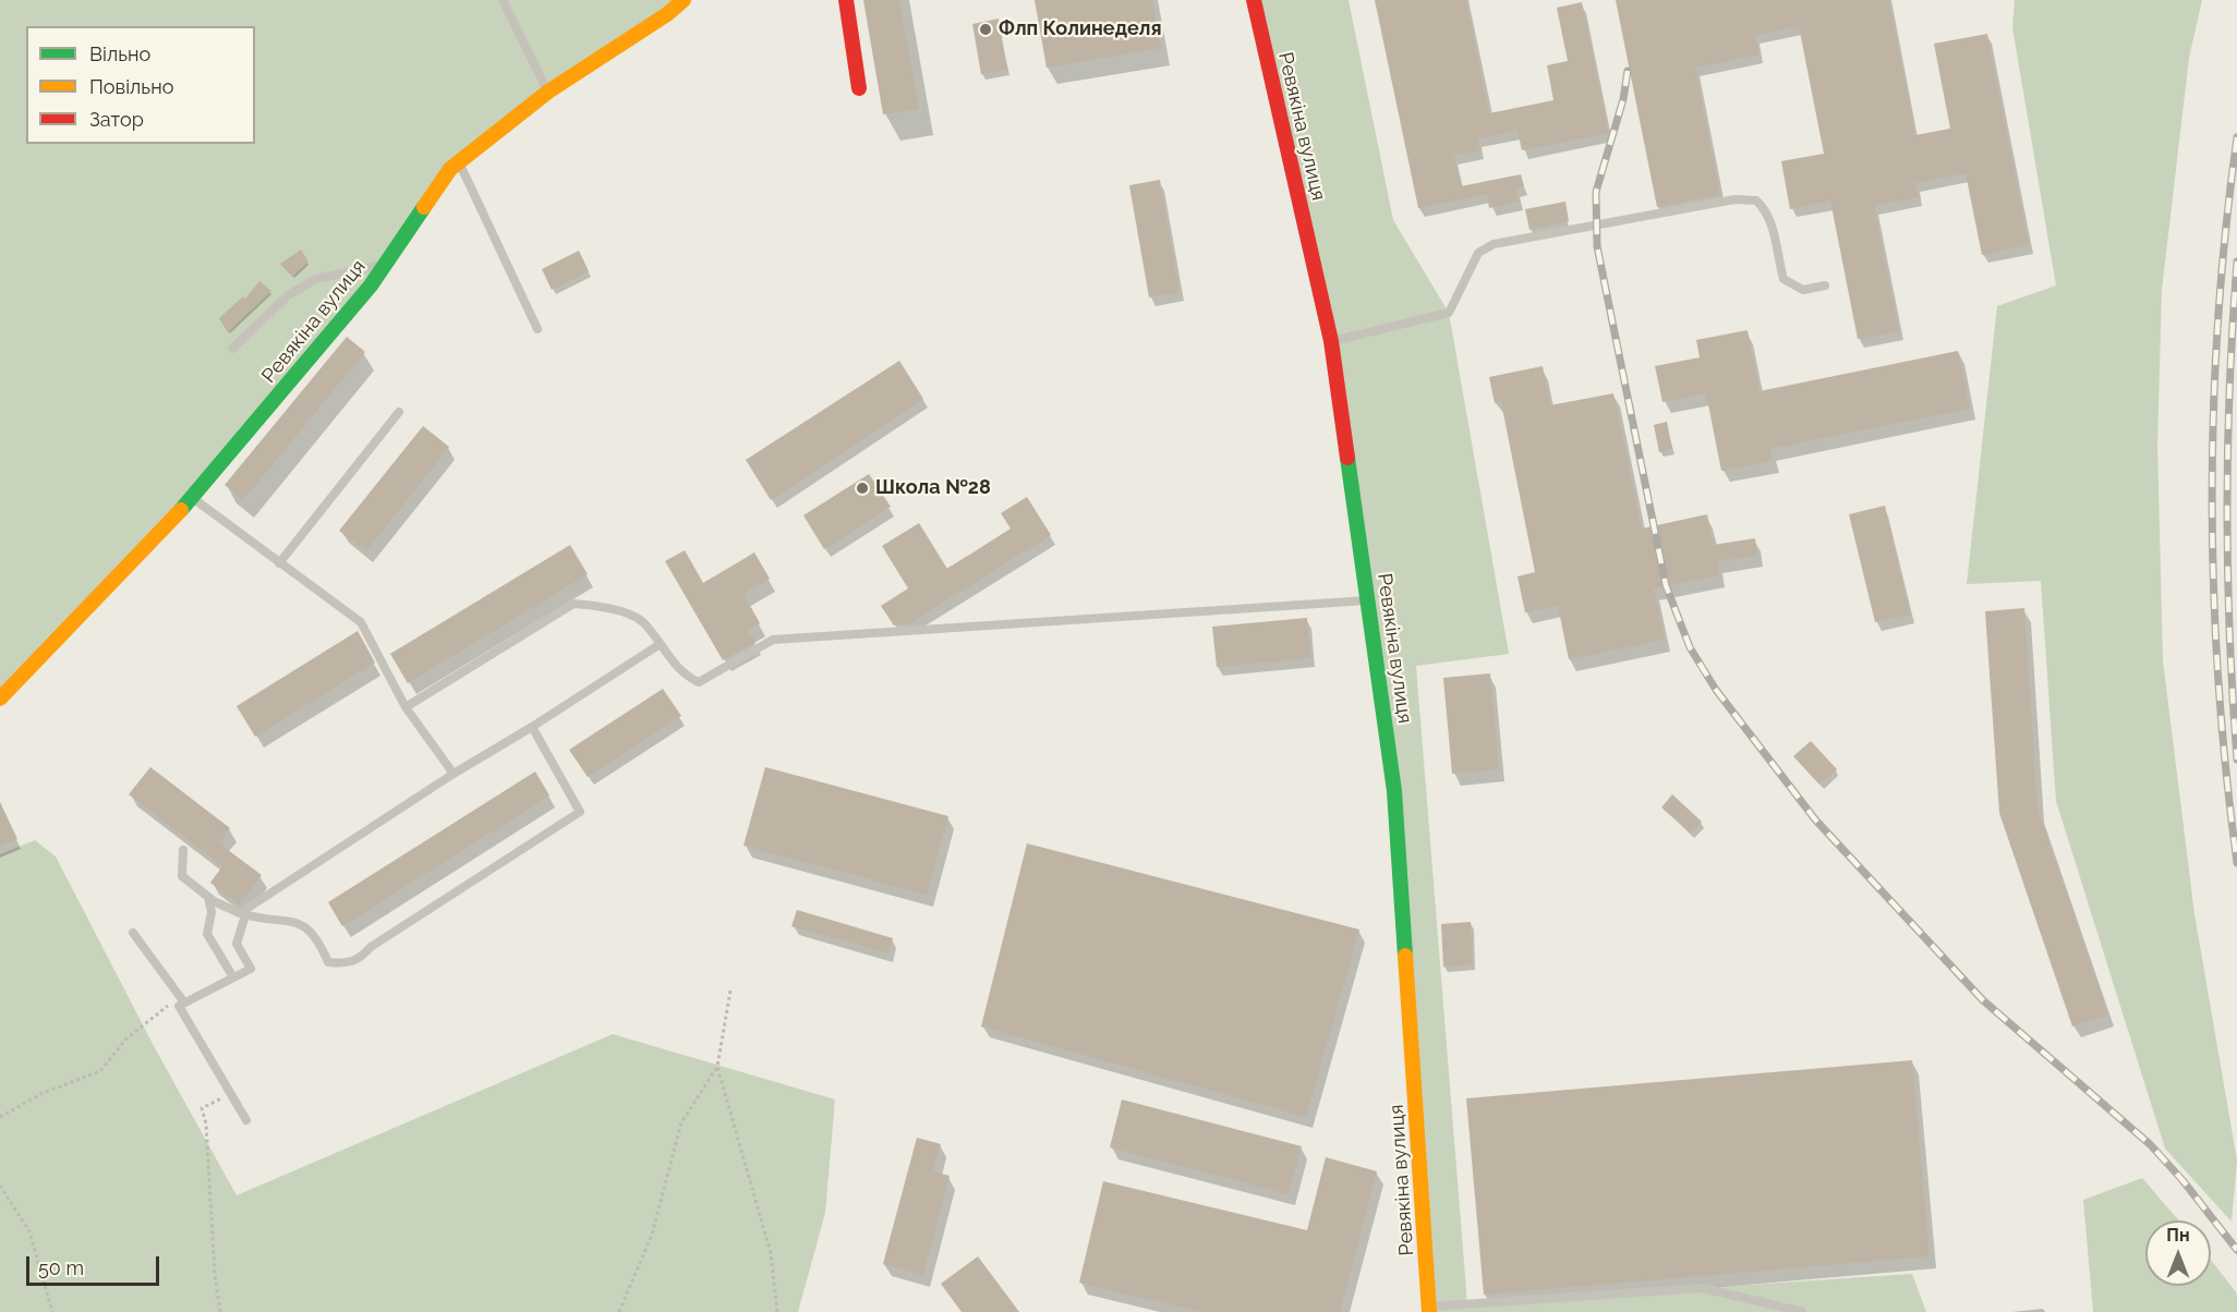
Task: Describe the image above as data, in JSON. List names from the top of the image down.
{
  "streets": {
    "street": ["Ревякіна вулиця"]
  },
  "places": ["Флп Колинеделя", "Школа №28"],
  "legend": ["Вільно", "Повільно", "Затор"],
  "scale_bar": "50 m",
  "north": "top"
}
